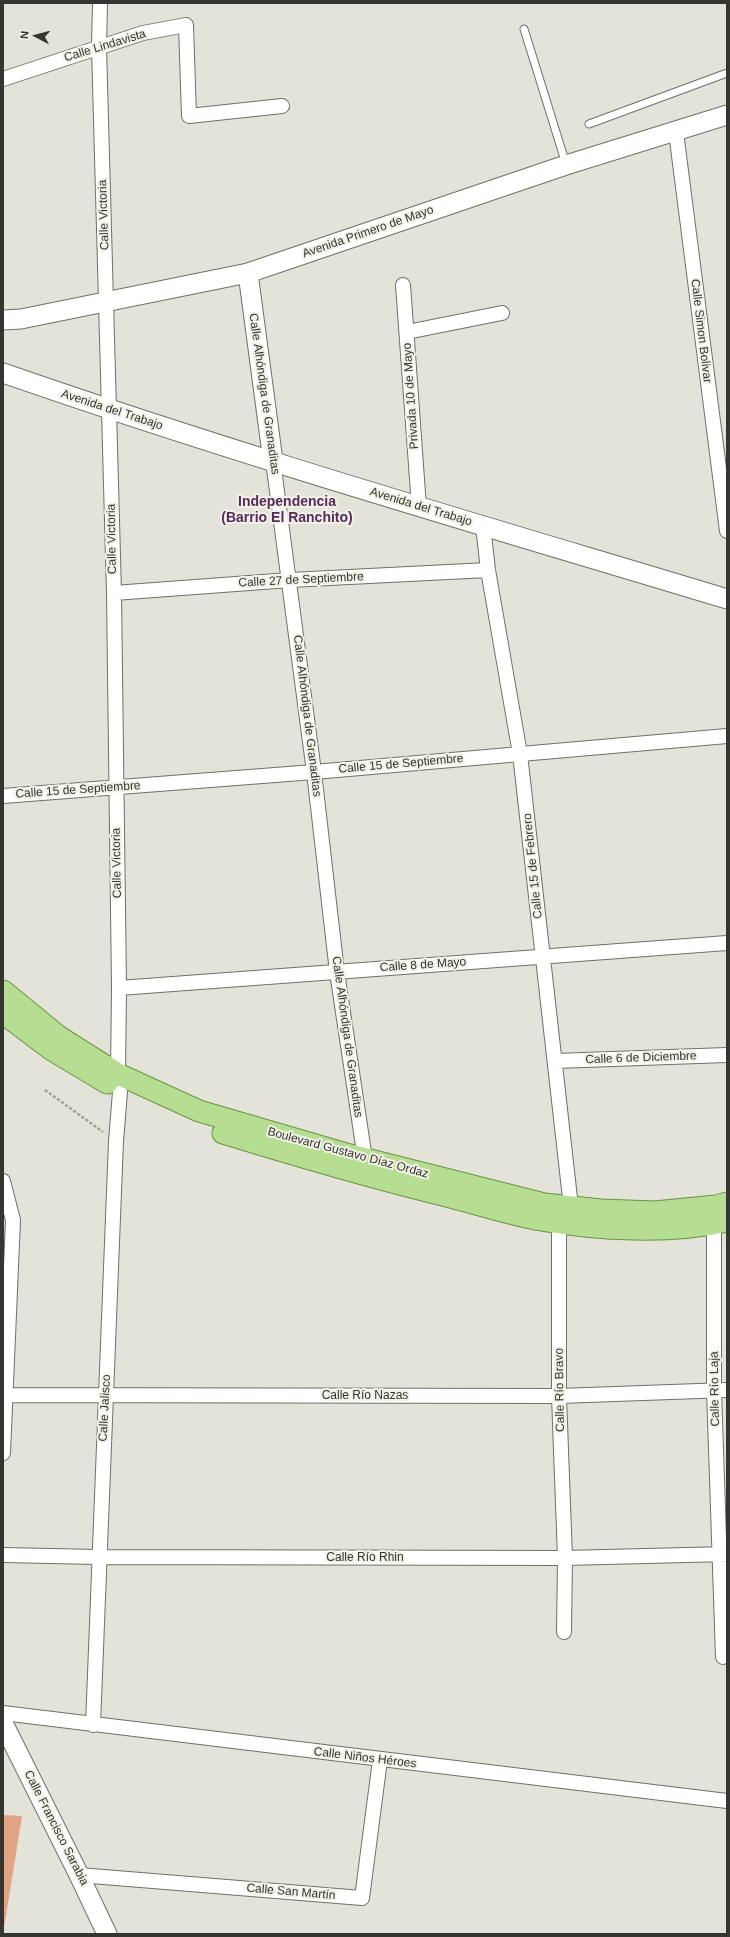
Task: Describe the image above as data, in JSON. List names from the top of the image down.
{
  "streets": {
    "main road": ["Boulevard Gustavo Díaz Ordaz"],
    "street": [
      "Calle Lindavista",
      "Calle Victoria",
      "Avenida Primero de Mayo",
      "Calle Simon Bolivar",
      "Calle Alhóndiga de Granaditas",
      "Privada 10 de Mayo",
      "Avenida del Trabajo",
      "Calle 27 de Septiembre",
      "Calle 15 de Septiembre",
      "Calle 15 de Febrero",
      "Calle 8 de Mayo",
      "Calle 6 de Diciembre",
      "Calle Río Laja",
      "Calle Río Bravo",
      "Calle Río Nazas",
      "Calle Jalisco",
      "Calle Río Rhin",
      "Calle Niños Héroes",
      "Calle Francisco Sarabia",
      "Calle San Martín"
    ]
  },
  "crossings": [
    ["Calle Lindavista", "Calle Victoria"],
    ["Calle Victoria", "Avenida Primero de Mayo"],
    ["Calle Victoria", "Avenida del Trabajo"],
    ["Calle Victoria", "Calle 27 de Septiembre"],
    ["Calle Victoria", "Calle 15 de Septiembre"],
    ["Calle Victoria", "Calle 8 de Mayo"],
    ["Calle Victoria", "Boulevard Gustavo Díaz Ordaz"],
    ["Calle Victoria", "Calle Jalisco"],
    ["Avenida Primero de Mayo", "Calle Simon Bolivar"],
    ["Avenida Primero de Mayo", "Calle Alhóndiga de Granaditas"],
    ["Calle Alhóndiga de Granaditas", "Avenida del Trabajo"],
    ["Calle Alhóndiga de Granaditas", "Calle 27 de Septiembre"],
    ["Calle Alhóndiga de Granaditas", "Calle 15 de Septiembre"],
    ["Calle Alhóndiga de Granaditas", "Calle 8 de Mayo"],
    ["Calle Alhóndiga de Granaditas", "Boulevard Gustavo Díaz Ordaz"],
    ["Privada 10 de Mayo", "Avenida del Trabajo"],
    ["Avenida del Trabajo", "Calle 15 de Febrero"],
    ["Calle 27 de Septiembre", "Calle 15 de Febrero"],
    ["Calle 15 de Septiembre", "Calle 15 de Febrero"],
    ["Calle 15 de Febrero", "Calle 8 de Mayo"],
    ["Calle 15 de Febrero", "Calle 6 de Diciembre"],
    ["Calle 15 de Febrero", "Boulevard Gustavo Díaz Ordaz"],
    ["Calle 15 de Febrero", "Calle Río Bravo"],
    ["Boulevard Gustavo Díaz Ordaz", "Calle Río Laja"],
    ["Boulevard Gustavo Díaz Ordaz", "Calle Río Bravo"],
    ["Boulevard Gustavo Díaz Ordaz", "Calle Jalisco"],
    ["Calle Río Laja", "Calle Río Nazas"],
    ["Calle Río Laja", "Calle Río Rhin"],
    ["Calle Río Bravo", "Calle Río Nazas"],
    ["Calle Río Bravo", "Calle Río Rhin"],
    ["Calle Río Nazas", "Calle Jalisco"],
    ["Calle Jalisco", "Calle Río Rhin"],
    ["Calle Jalisco", "Calle Niños Héroes"],
    ["Calle Niños Héroes", "Calle San Martín"],
    ["Calle Francisco Sarabia", "Calle San Martín"]
  ],
  "districts": ["Independencia (Barrio El Ranchito)"],
  "north": "left"
}
